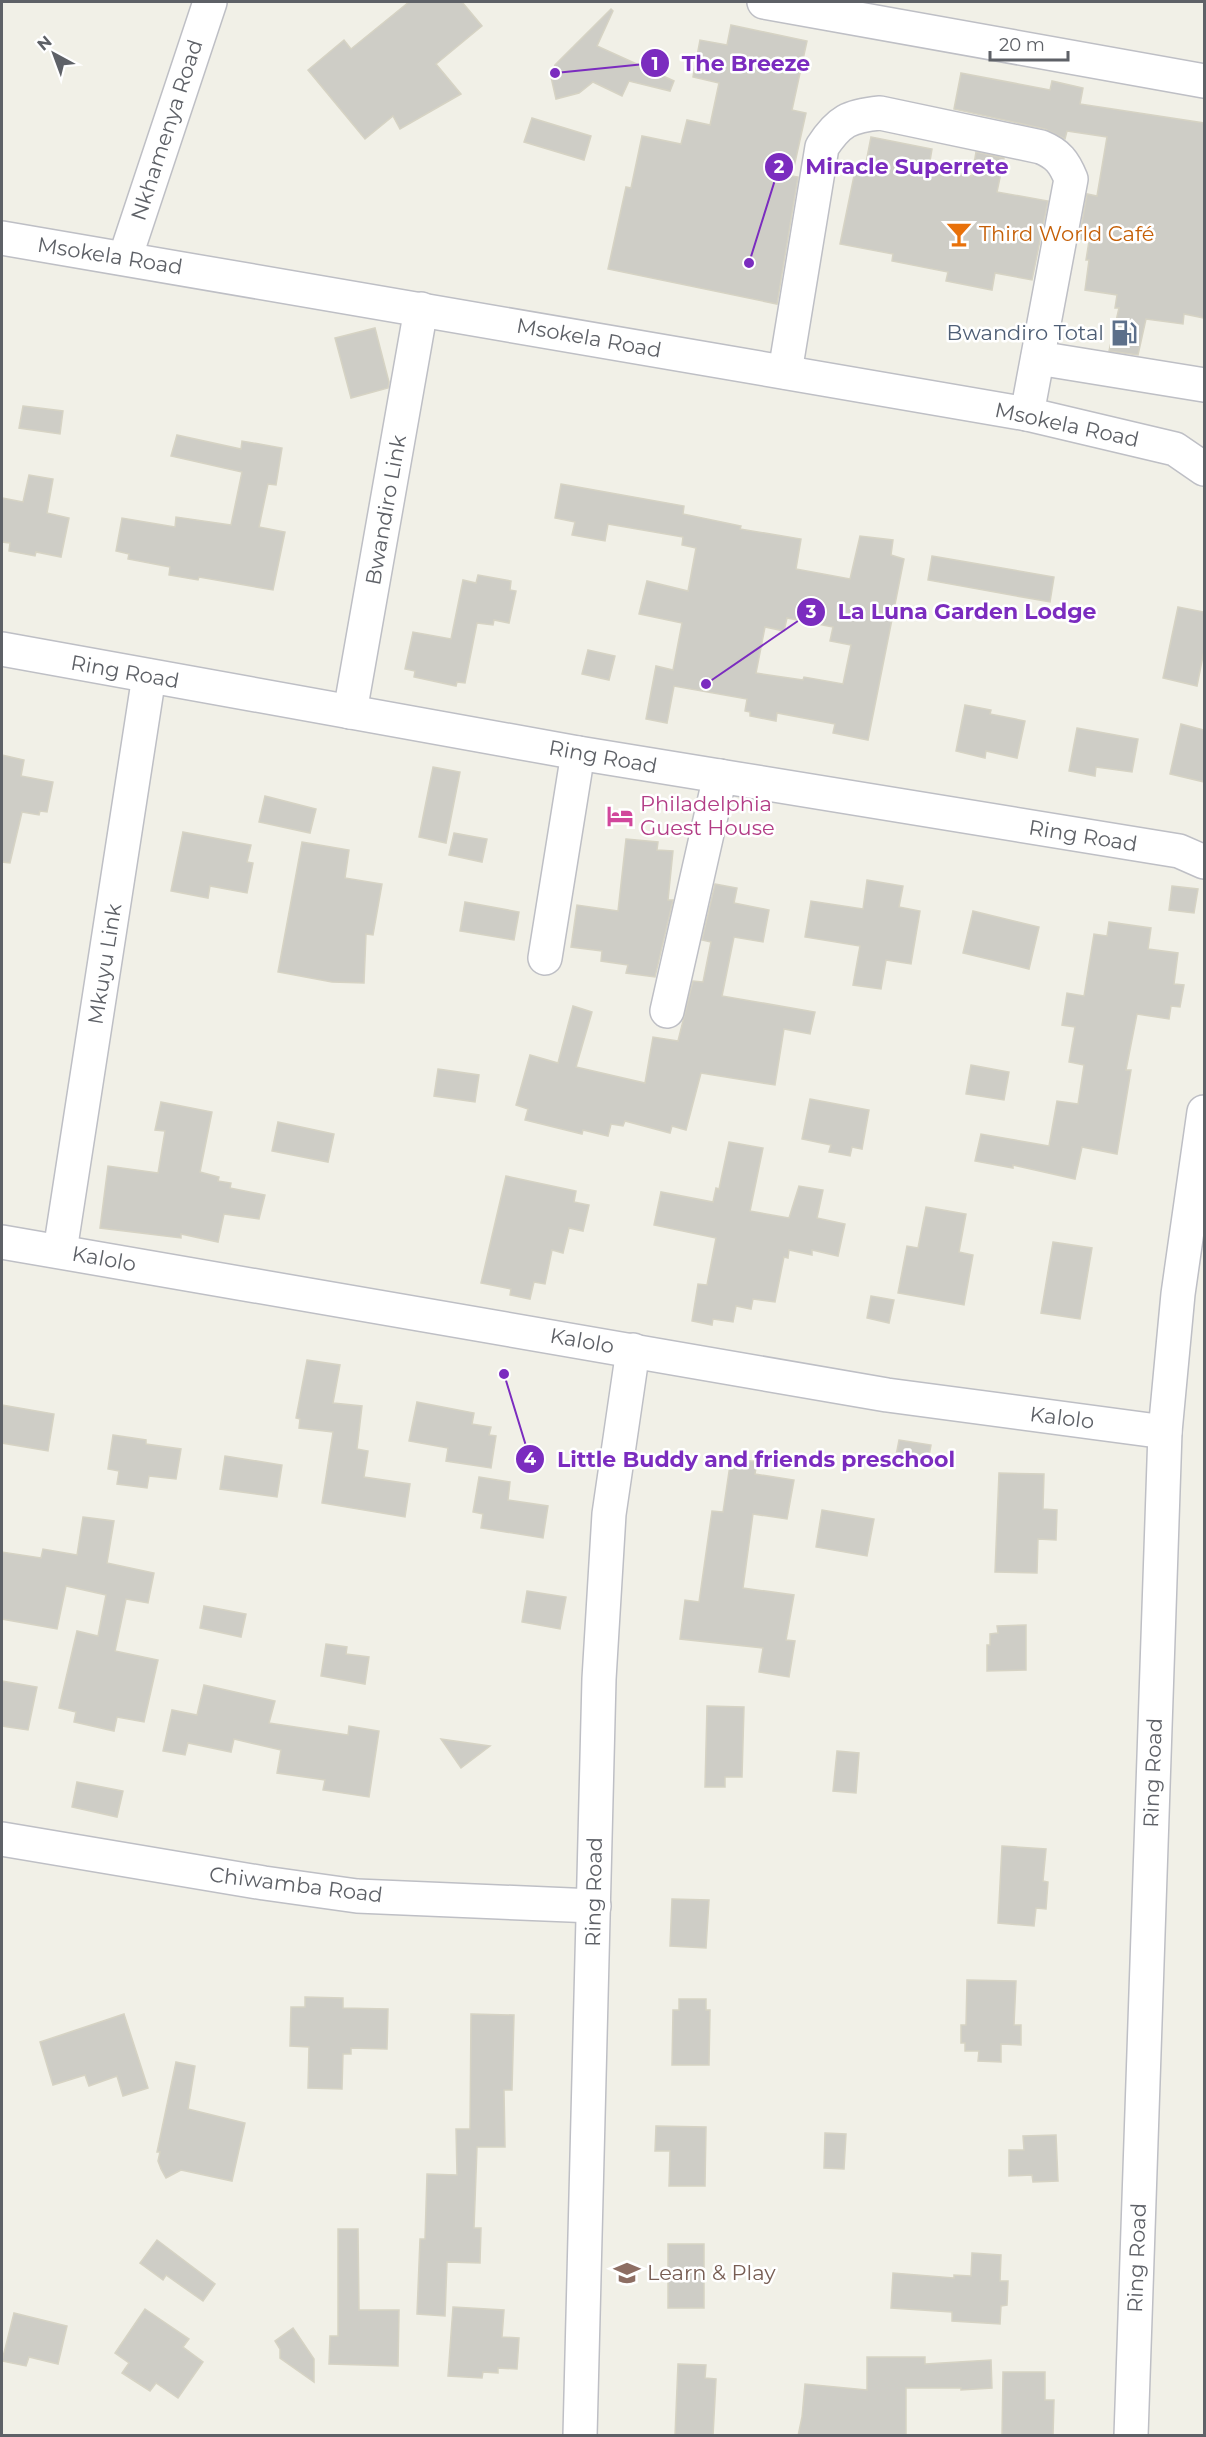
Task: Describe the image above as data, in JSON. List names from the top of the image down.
{
  "streets": {
    "street": [
      "Nkhamenya Road",
      "Msokela Road",
      "Bwandiro Link",
      "Ring Road",
      "Mkuyu Link",
      "Kalolo",
      "Chiwamba Road"
    ]
  },
  "crossings": [
    ["Nkhamenya Road", "Msokela Road"],
    ["Msokela Road", "Bwandiro Link"],
    ["Bwandiro Link", "Ring Road"],
    ["Ring Road", "Mkuyu Link"],
    ["Ring Road", "Kalolo"],
    ["Ring Road", "Chiwamba Road"],
    ["Mkuyu Link", "Kalolo"]
  ],
  "places": {
    "other": [
      "The Breeze",
      "Miracle Superrete",
      "La Luna Garden Lodge",
      "Little Buddy and friends preschool"
    ],
    "bar": ["Third World Café"],
    "fuel station": ["Bwandiro Total"],
    "hotel": ["Philadelphia Guest House"],
    "school or university": ["Learn & Play"]
  },
  "scale_bar": "20 m",
  "north": "top left"
}
